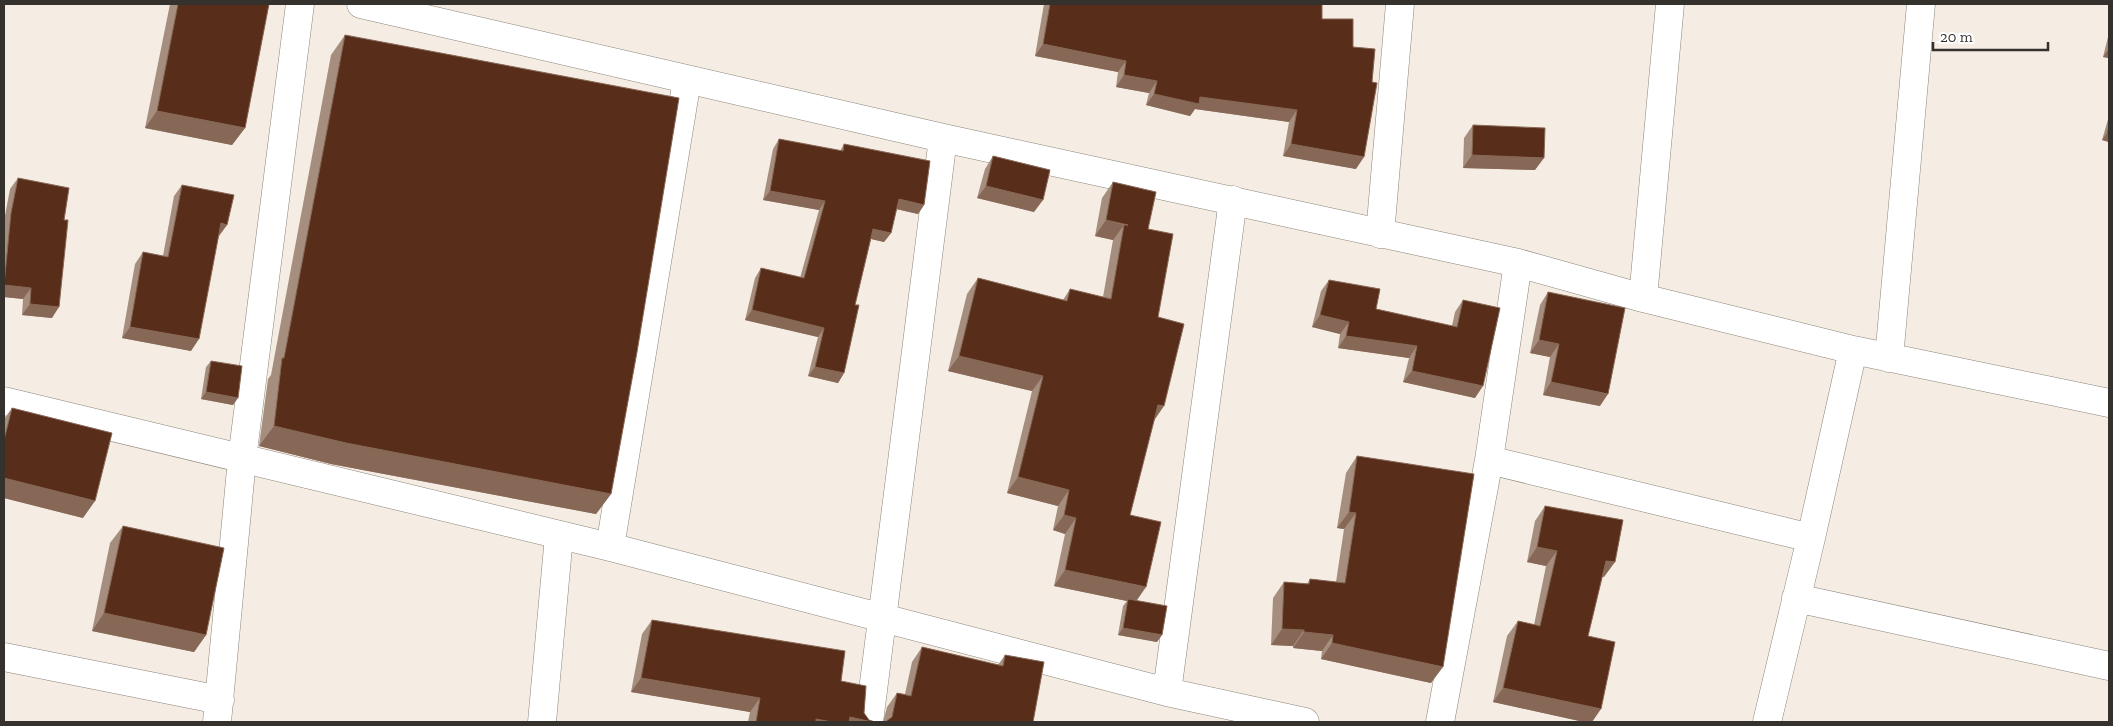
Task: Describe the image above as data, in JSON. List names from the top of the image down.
{
  "scale_bar": "20 m"
}
